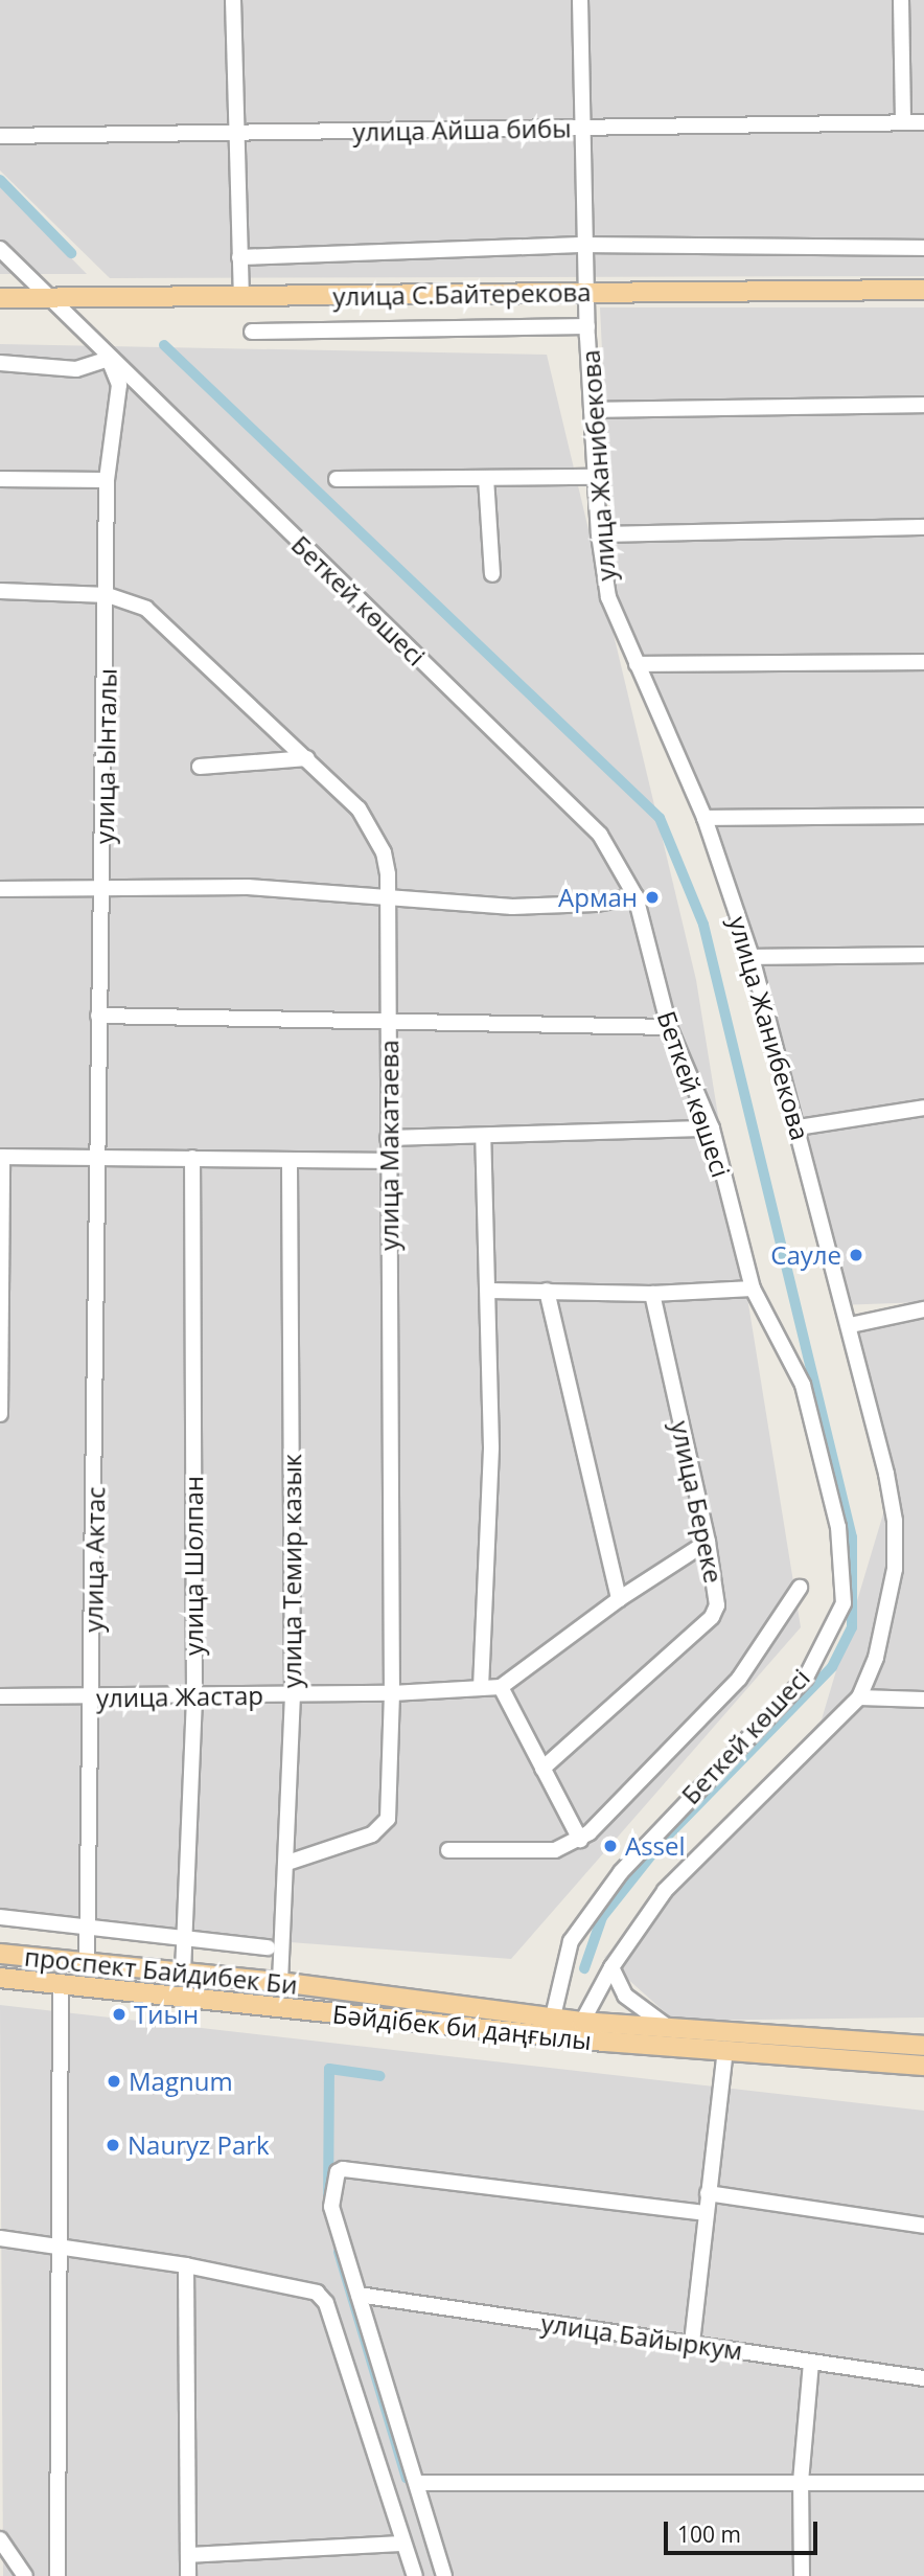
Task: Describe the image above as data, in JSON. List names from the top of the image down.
{
  "streets": {
    "main road": ["улица С.Байтерекова", "проспект Байдибек Би", "Бәйдібек би даңғылы"],
    "street": [
      "улица Айша бибы",
      "улица Жанибекова",
      "Беткей көшесі",
      "улица Ынталы",
      "улица Макатаева",
      "улица Береке",
      "улица Актас",
      "улица Шолпан",
      "улица Темир казык",
      "улица Жастар",
      "улица Байыркум"
    ]
  },
  "crossings": [
    ["улица Айша бибы", "улица Жанибекова"],
    ["улица С.Байтерекова", "улица Жанибекова"],
    ["улица Жанибекова", "проспект Байдибек Би"],
    ["улица Жанибекова", "Бәйдібек би даңғылы"],
    ["Беткей көшесі", "улица Ынталы"],
    ["Беткей көшесі", "проспект Байдибек Би"],
    ["улица Ынталы", "улица Макатаева"],
    ["улица Ынталы", "улица Актас"],
    ["улица Макатаева", "улица Темир казык"],
    ["улица Макатаева", "улица Жастар"],
    ["улица Актас", "улица Жастар"],
    ["улица Актас", "проспект Байдибек Би"],
    ["улица Шолпан", "улица Жастар"],
    ["улица Шолпан", "проспект Байдибек Би"],
    ["улица Темир казык", "улица Жастар"],
    ["улица Темир казык", "проспект Байдибек Би"],
    ["проспект Байдибек Би", "Бәйдібек би даңғылы"]
  ],
  "places": [
    "Арман",
    "Сауле",
    "Assel",
    "Тиын",
    "Magnum",
    "Nauryz Park"
  ],
  "scale_bar": "100 m"
}
